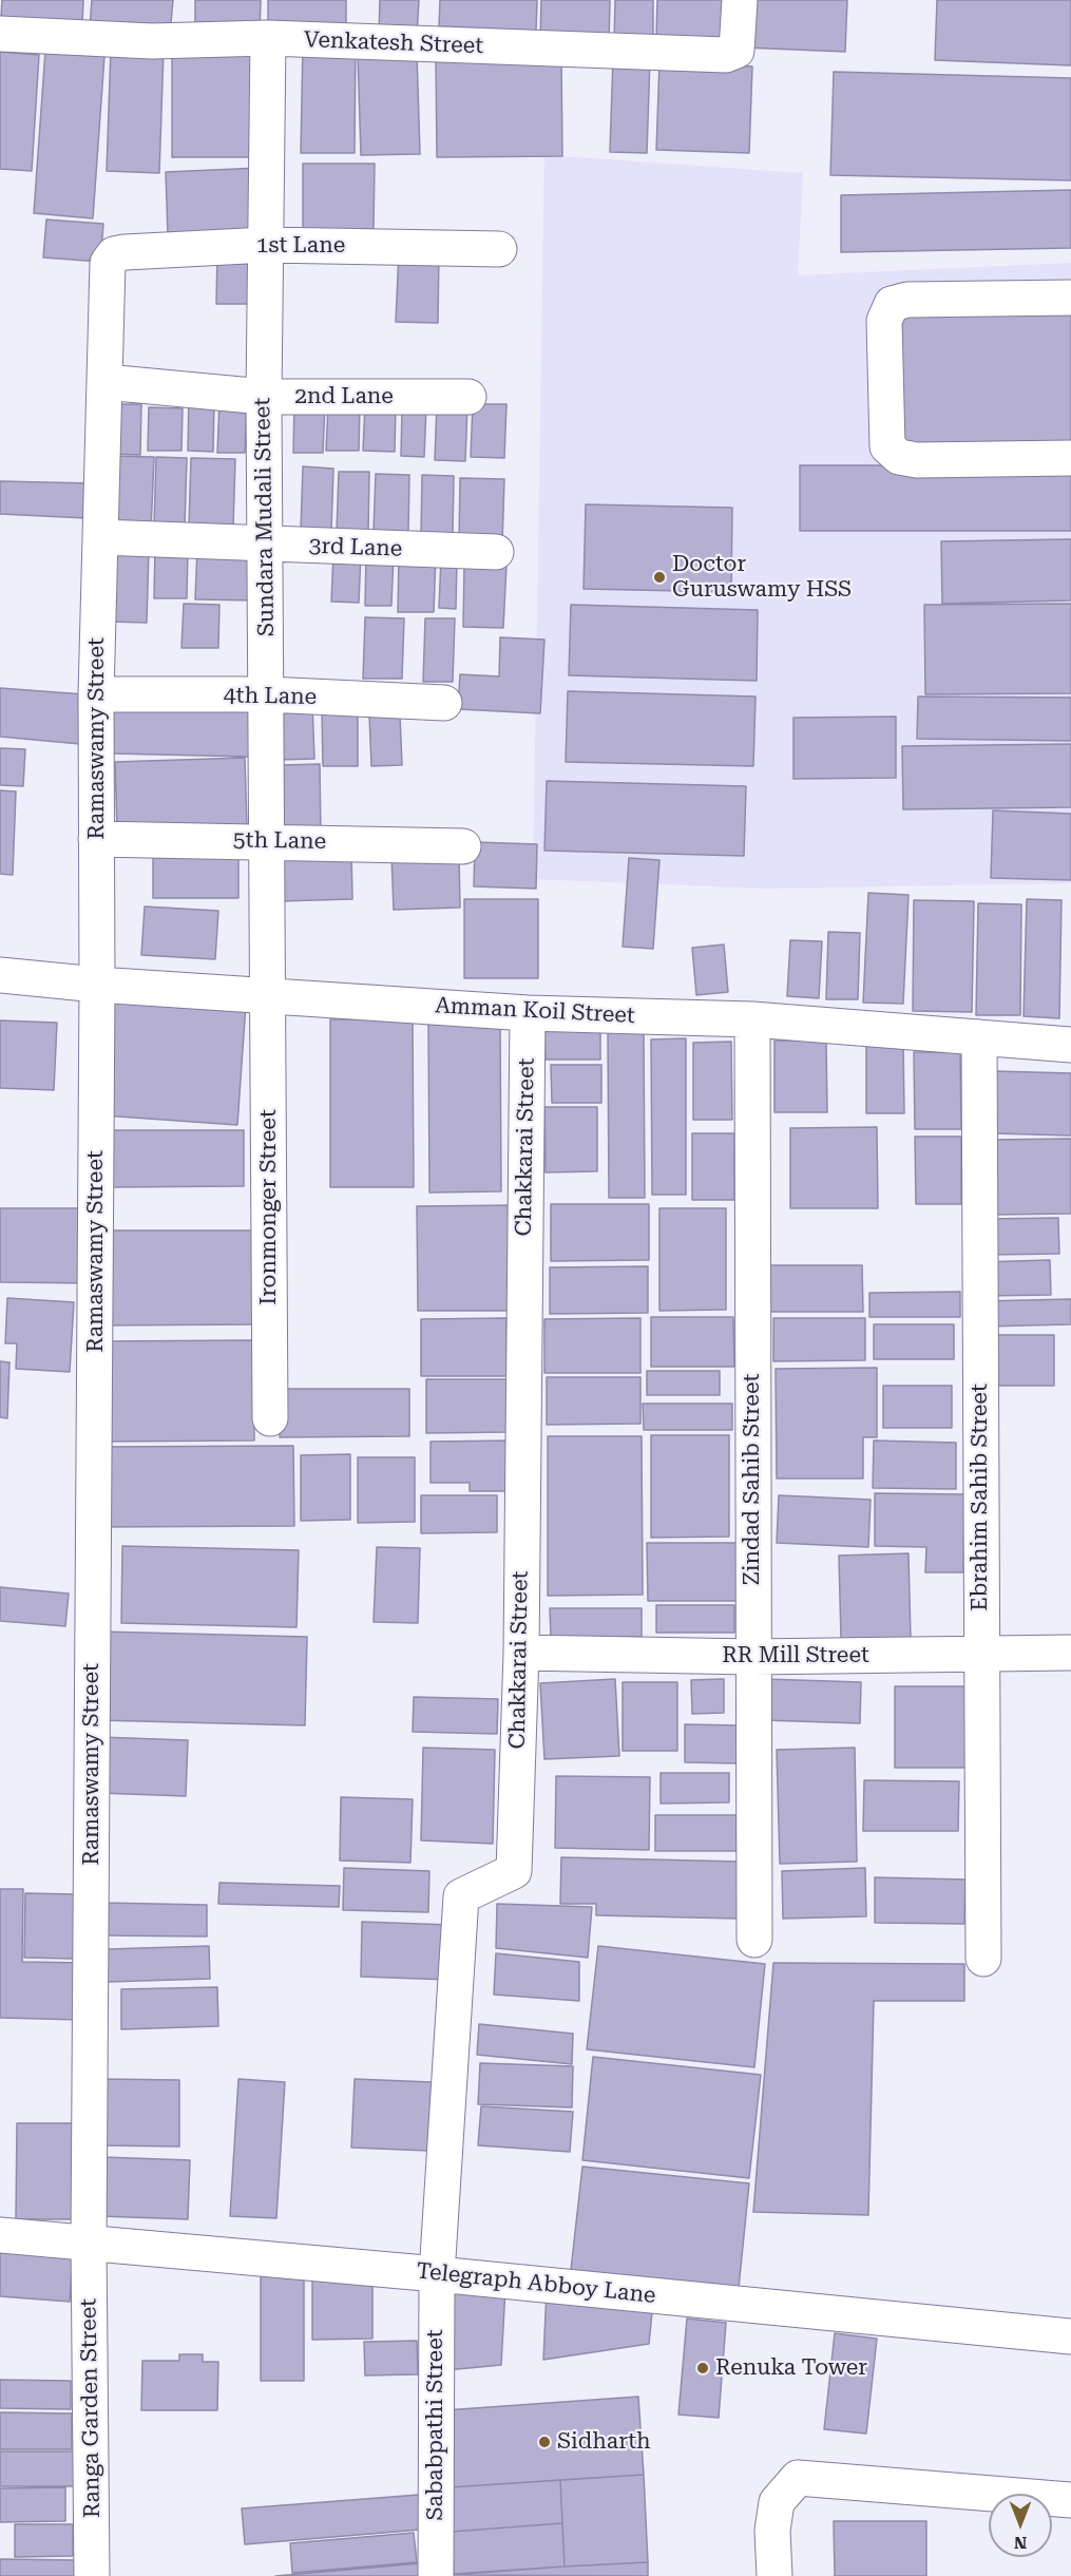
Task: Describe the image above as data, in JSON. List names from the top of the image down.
{
  "streets": {
    "street": [
      "Venkatesh Street",
      "1st Lane",
      "2nd Lane",
      "Sundara Mudali Street",
      "3rd Lane",
      "4th Lane",
      "Ramaswamy Street",
      "5th Lane",
      "Amman Koil Street",
      "Chakkarai Street",
      "Ironmonger Street",
      "Zindad Sahib Street",
      "Ebrahim Sahib Street",
      "RR Mill Street",
      "Telegraph Abboy Lane",
      "Ranga Garden Street",
      "Sababpathi Street"
    ]
  },
  "crossings": [
    ["Venkatesh Street", "Sundara Mudali Street"],
    ["1st Lane", "Sundara Mudali Street"],
    ["1st Lane", "Ramaswamy Street"],
    ["2nd Lane", "Sundara Mudali Street"],
    ["2nd Lane", "Ramaswamy Street"],
    ["Sundara Mudali Street", "3rd Lane"],
    ["Sundara Mudali Street", "4th Lane"],
    ["Sundara Mudali Street", "5th Lane"],
    ["Sundara Mudali Street", "Amman Koil Street"],
    ["Sundara Mudali Street", "Ironmonger Street"],
    ["3rd Lane", "Ramaswamy Street"],
    ["4th Lane", "Ramaswamy Street"],
    ["Ramaswamy Street", "5th Lane"],
    ["Ramaswamy Street", "Amman Koil Street"],
    ["Ramaswamy Street", "Telegraph Abboy Lane"],
    ["Ramaswamy Street", "Ranga Garden Street"],
    ["Amman Koil Street", "Chakkarai Street"],
    ["Amman Koil Street", "Ironmonger Street"],
    ["Amman Koil Street", "Zindad Sahib Street"],
    ["Amman Koil Street", "Ebrahim Sahib Street"],
    ["Chakkarai Street", "RR Mill Street"],
    ["Chakkarai Street", "Telegraph Abboy Lane"],
    ["Chakkarai Street", "Sababpathi Street"],
    ["Zindad Sahib Street", "RR Mill Street"],
    ["Ebrahim Sahib Street", "RR Mill Street"],
    ["Telegraph Abboy Lane", "Ranga Garden Street"],
    ["Telegraph Abboy Lane", "Sababpathi Street"]
  ],
  "places": ["Doctor Guruswamy HSS", "Renuka Tower", "Sidharth"],
  "north": "bottom"
}
